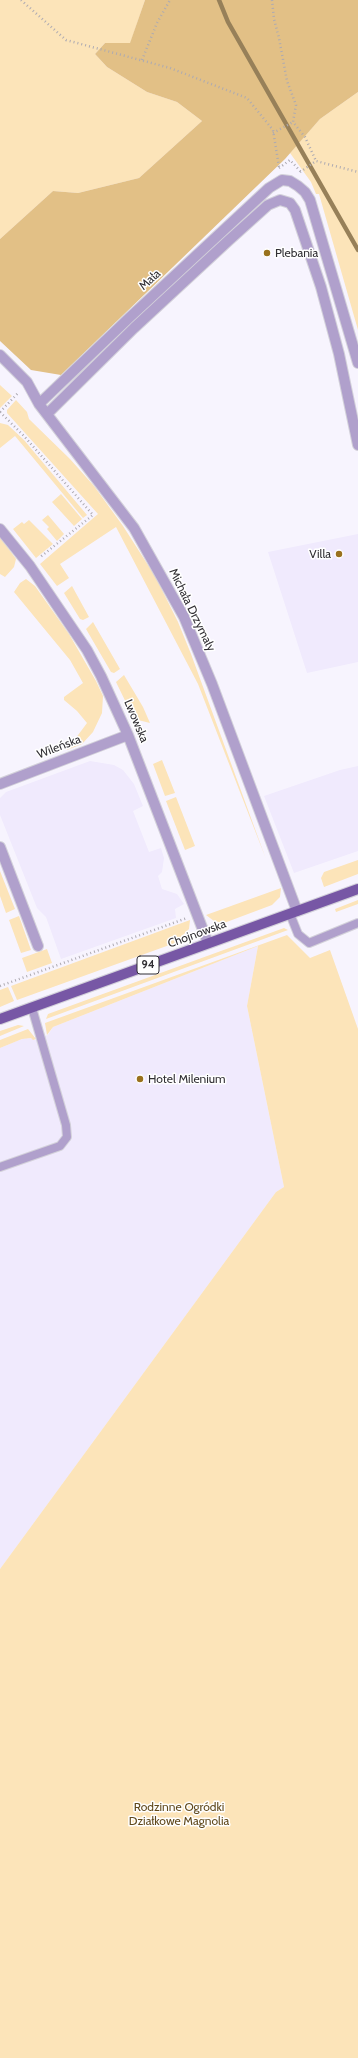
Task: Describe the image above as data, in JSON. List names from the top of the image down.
{
  "streets": {
    "main road": ["Chojnowska", "94"],
    "street": [
      "Mała",
      "Michała Drzymały",
      "Lwowska",
      "Wileńska"
    ]
  },
  "crossings": [
    ["Mała", "Michała Drzymały"],
    ["Michała Drzymały", "Chojnowska"],
    ["Lwowska", "Wileńska"],
    ["Lwowska", "Chojnowska"]
  ],
  "parks": ["Rodzinne Ogródki Działkowe Magnolia"],
  "places": ["Plebania", "Villa", "Hotel Milenium"]
}
